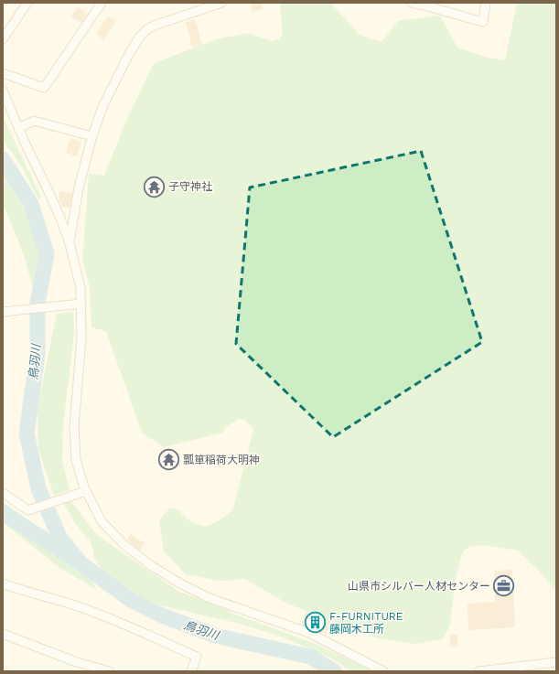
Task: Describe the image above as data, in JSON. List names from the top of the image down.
{
  "water": ["鳥羽川"],
  "places": {
    "temple": ["子守神社", "瓢箪稲荷大明神"],
    "office": ["山県市シルバー人材センター"],
    "building": ["F-FURNITURE 藤岡木工所"]
  }
}
